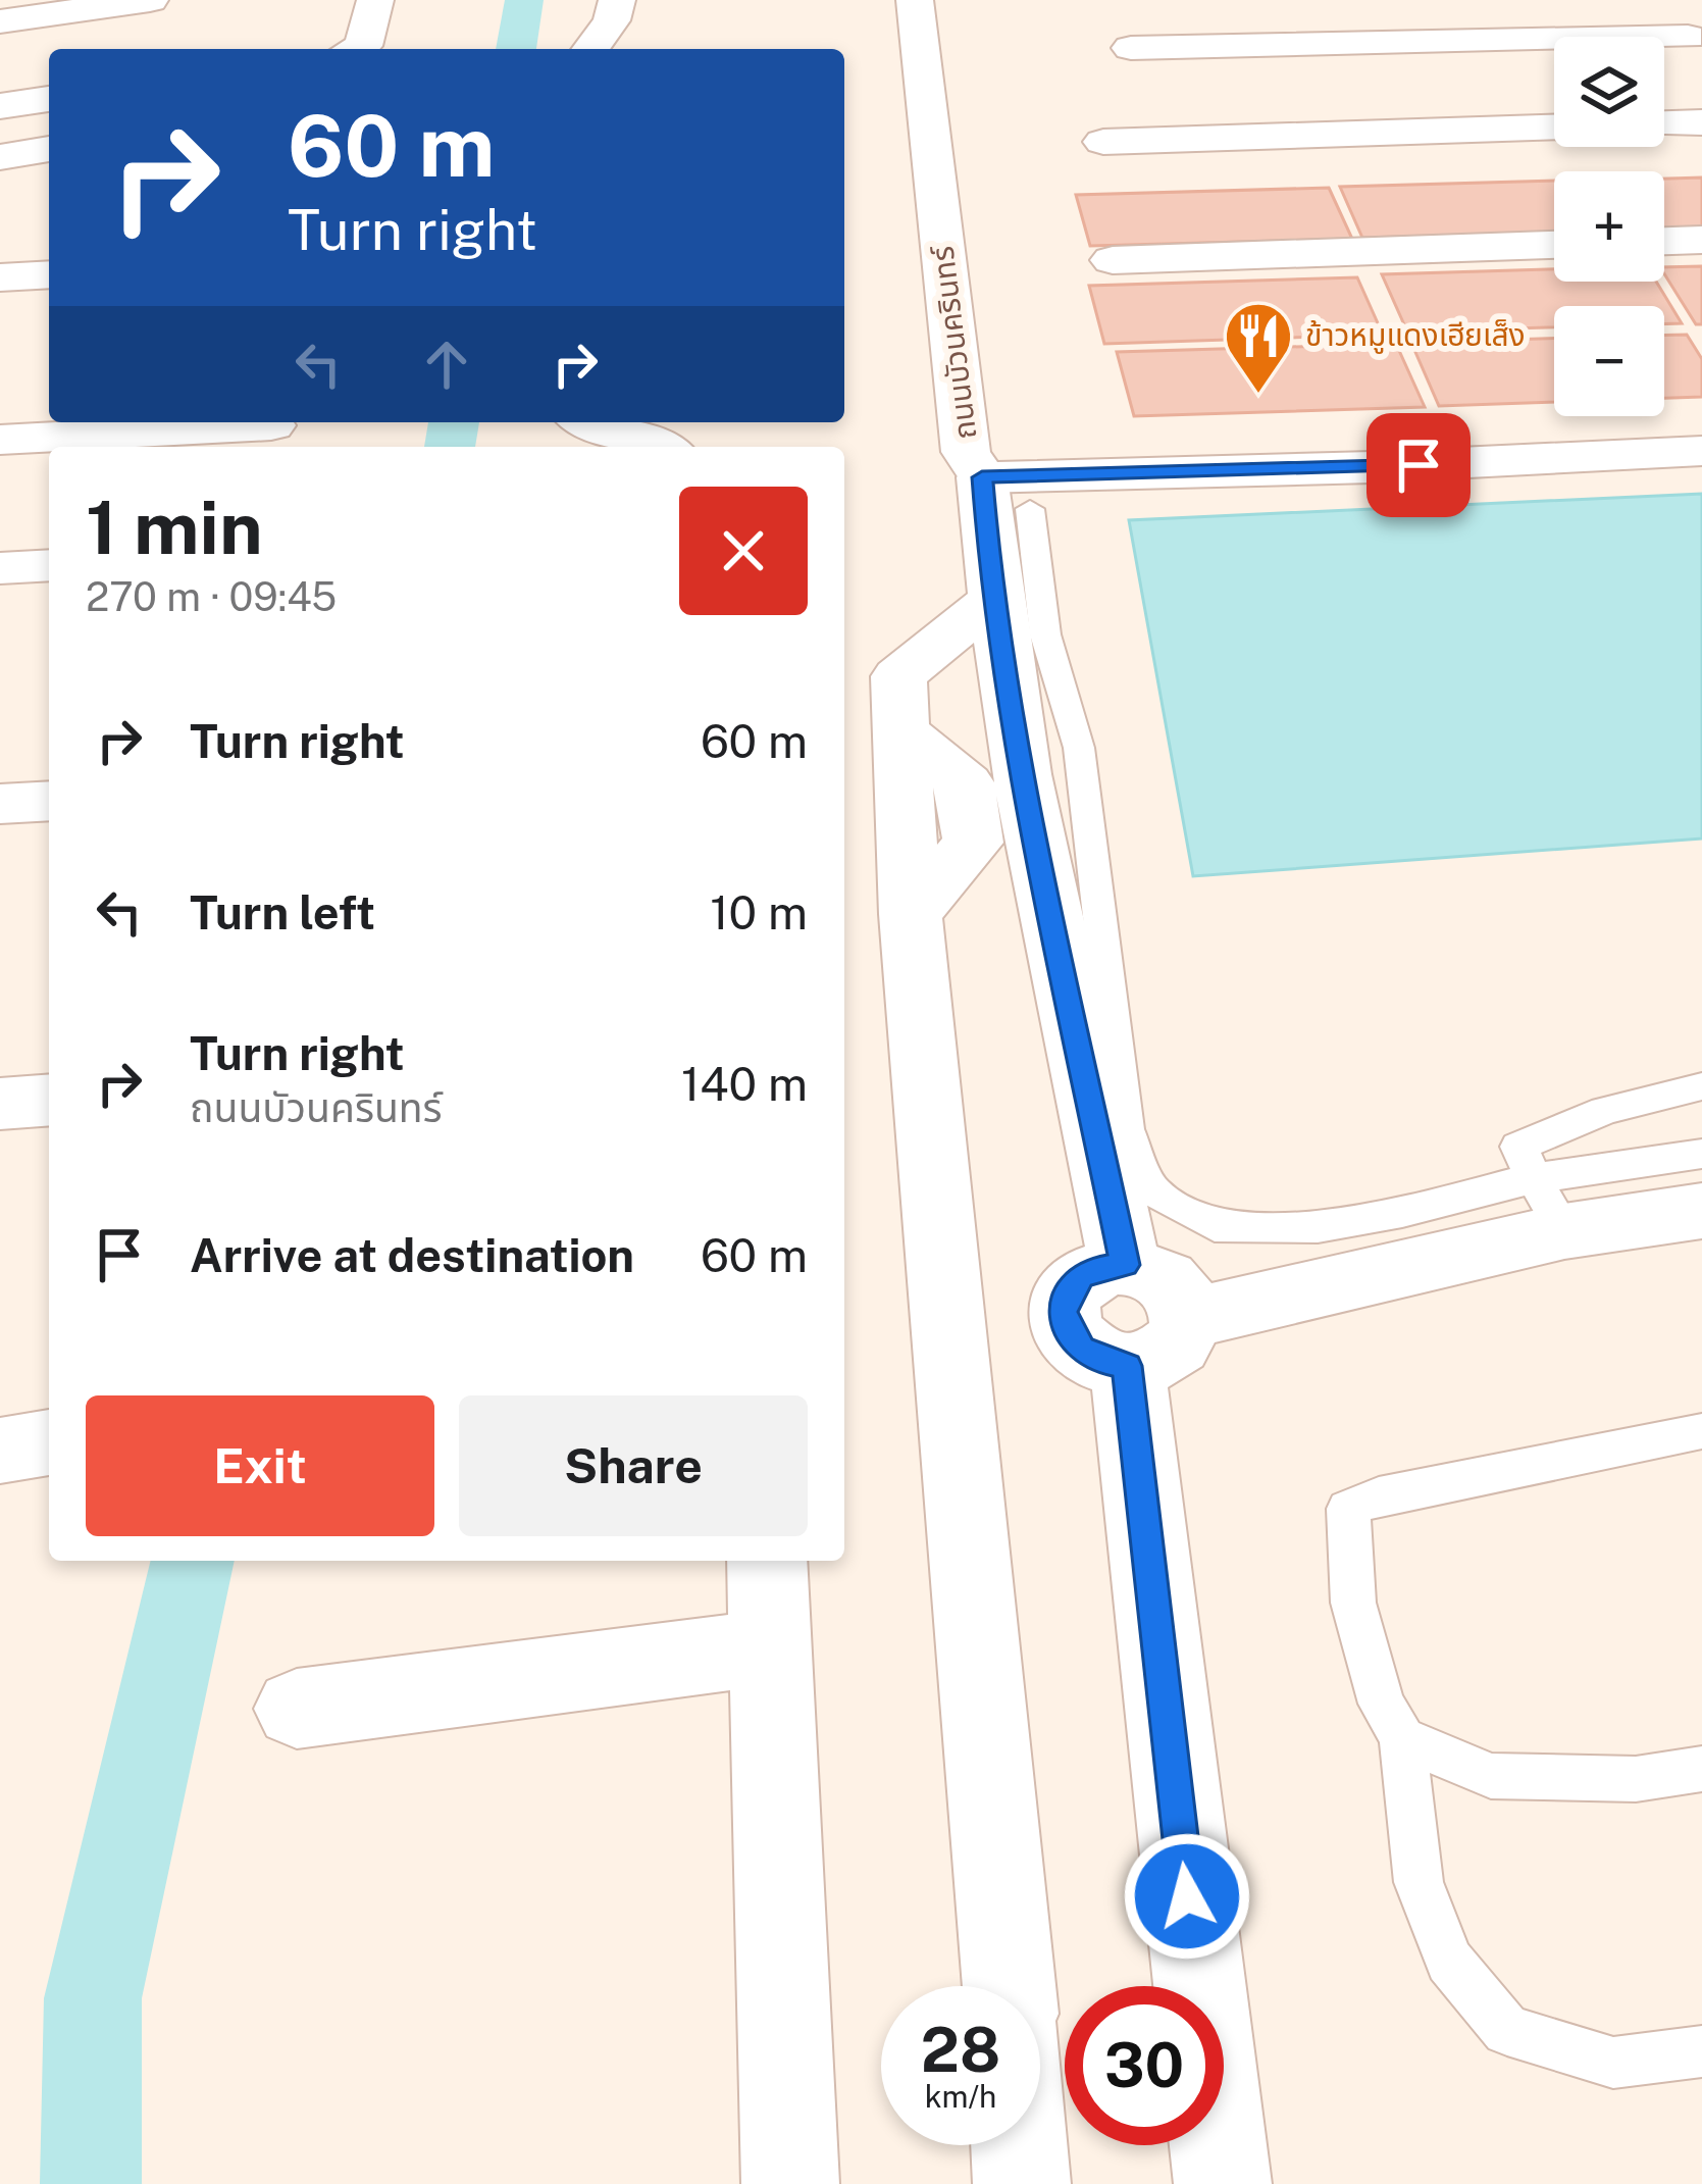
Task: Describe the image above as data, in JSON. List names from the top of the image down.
{
  "streets": {
    "street": ["ถนนบัวนครินทร์"]
  },
  "places": {
    "restaurant": ["ข้าวหมูแดงเฮียเส็ง"]
  },
  "page": {
    "map_buttons": ["+", "−"],
    "turn": ["60 m", "Turn right"],
    "heading": ["1 min", "270 m · 09:45"],
    "list": [
      {
        "name": "Turn right",
        "value": "60 m"
      },
      {
        "name": "Turn left",
        "value": "10 m"
      },
      {
        "name": "Turn right",
        "note": "ถนนบัวนครินทร์",
        "value": "140 m"
      },
      {
        "name": "Arrive at destination",
        "value": "60 m"
      }
    ],
    "buttons": ["Exit", "Share"],
    "speed": "28 km/h",
    "limit": "30"
  }
}
